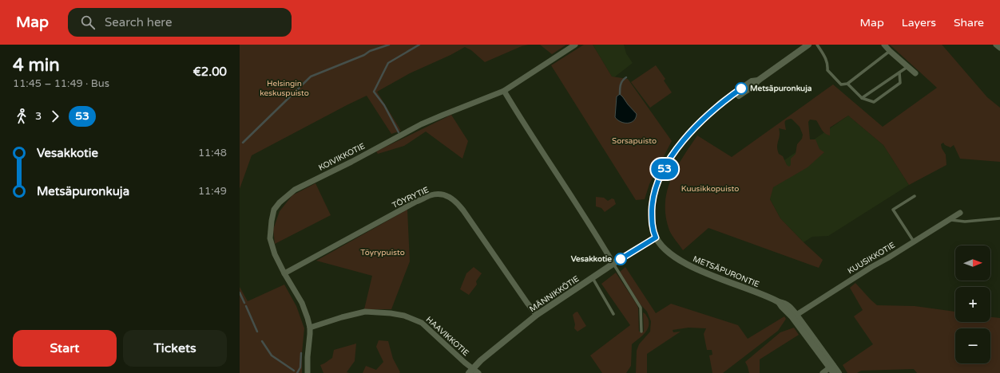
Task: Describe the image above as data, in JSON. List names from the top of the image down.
{
  "streets": {
    "street": [
      "KOIVIKKOTIE",
      "TÖYRYTIE",
      "KUUSIKKOTIE",
      "METSÄPURONTIE",
      "MÄNNIKKÖTIE",
      "HAAVIKKOTIE"
    ]
  },
  "crossings": [
    ["KOIVIKKOTIE", "TÖYRYTIE"],
    ["KOIVIKKOTIE", "HAAVIKKOTIE"],
    ["TÖYRYTIE", "MÄNNIKKÖTIE"],
    ["KUUSIKKOTIE", "METSÄPURONTIE"],
    ["METSÄPURONTIE", "MÄNNIKKÖTIE"],
    ["MÄNNIKKÖTIE", "HAAVIKKOTIE"]
  ],
  "parks": [
    "Helsingin keskuspuisto",
    "Sorsapuisto",
    "Kuusikkopuisto",
    "Töyrypuisto"
  ],
  "places": ["Metsäpuronkuja", "Vesakkotie"],
  "lines": ["bus line 53"],
  "north": "right",
  "page": {
    "header": "Map",
    "search": "Search here",
    "nav": ["Map", "Layers", "Share"],
    "heading": ["4 min", "11:45 – 11:49 · Bus", "€2.00"],
    "on_map": "53",
    "legs": ["3", "53"],
    "list": [
      {
        "name": "Vesakkotie",
        "value": "11:48"
      },
      {
        "name": "Metsäpuronkuja",
        "value": "11:49"
      }
    ],
    "map_buttons": ["+", "−"],
    "buttons": ["Start", "Tickets"]
  }
}
